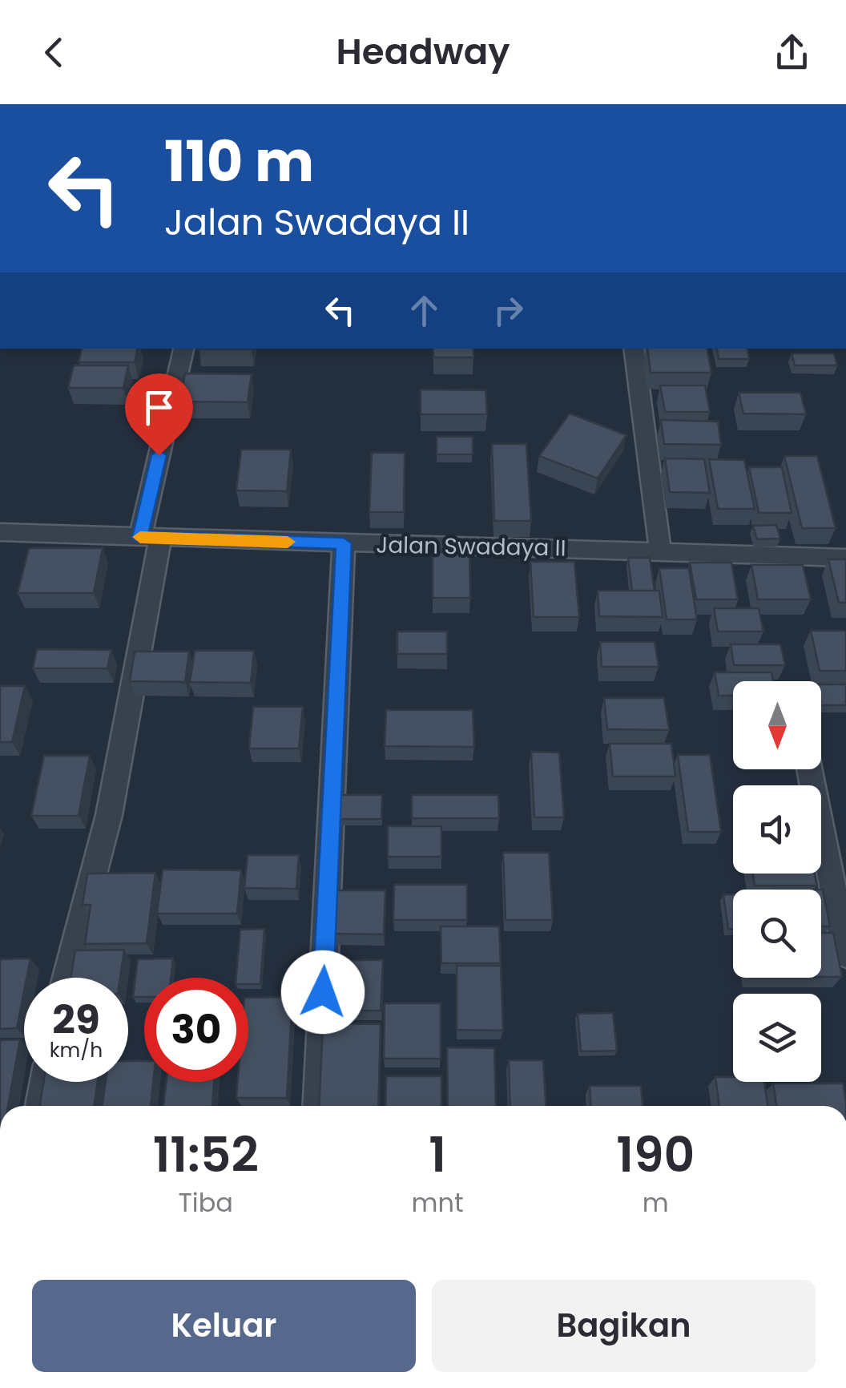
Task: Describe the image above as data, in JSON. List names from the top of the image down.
{
  "streets": {
    "street": ["Jalan Swadaya II"]
  },
  "north": "bottom",
  "page": {
    "header": "Headway",
    "turn": ["110 m", "Jalan Swadaya II"],
    "speed": "29 km/h",
    "limit": "30",
    "eta": [
      "11:52",
      "Tiba",
      "1",
      "mnt",
      "190",
      "m"
    ],
    "buttons": ["Keluar", "Bagikan"]
  }
}
